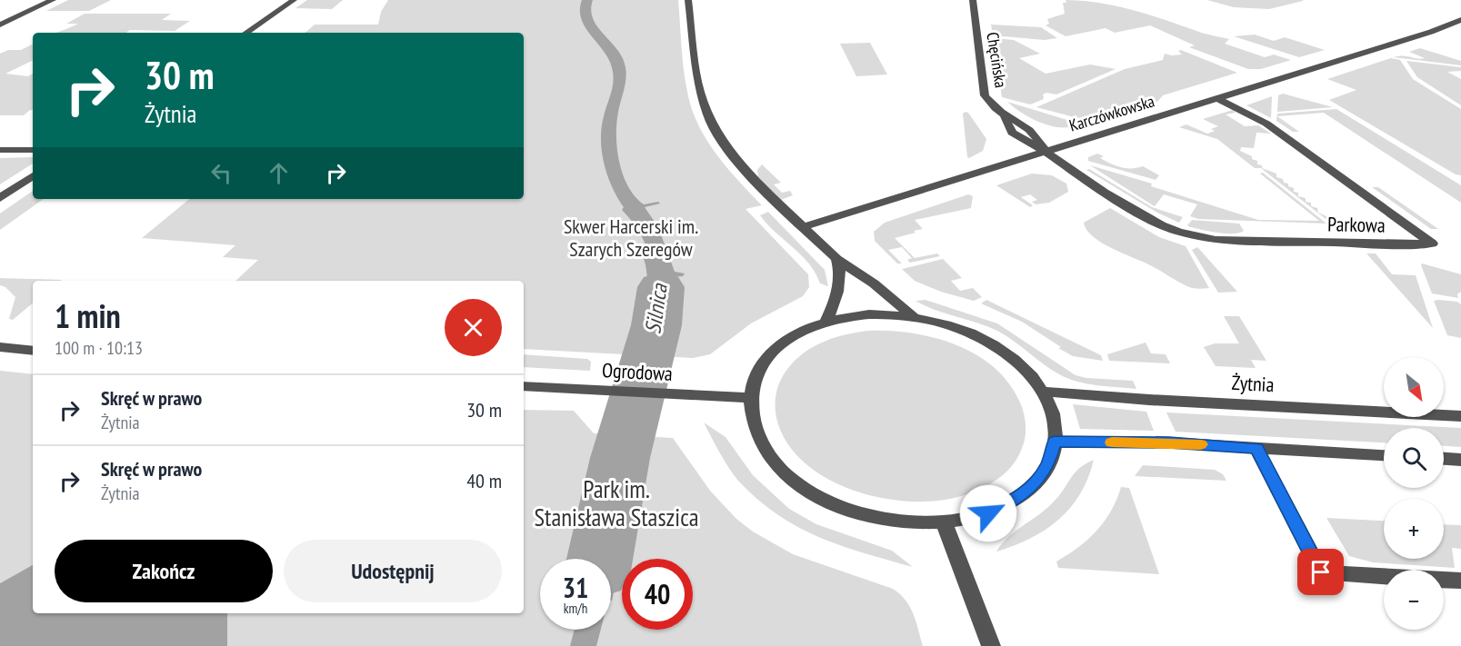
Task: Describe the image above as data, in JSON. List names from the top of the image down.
{
  "streets": {
    "street": [
      "Chęcińska",
      "Karczówkowska",
      "Parkowa",
      "Ogrodowa",
      "Żytnia"
    ]
  },
  "crossings": [
    ["Chęcińska", "Karczówkowska"],
    ["Chęcińska", "Parkowa"],
    ["Karczówkowska", "Parkowa"]
  ],
  "water": ["Silnica"],
  "parks": ["Skwer Harcerski im. Szarych Szeregów", "Park im. Stanisława Staszica"],
  "north": "bottom right",
  "page": {
    "turn": ["30 m", "Żytnia"],
    "heading": ["1 min", "100 m · 10:13"],
    "map_buttons": ["+", "−"],
    "list": [
      {
        "name": "Skręć w prawo",
        "note": "Żytnia",
        "value": "30 m"
      },
      {
        "name": "Skręć w prawo",
        "note": "Żytnia",
        "value": "40 m"
      }
    ],
    "buttons": ["Zakończ", "Udostępnij"],
    "speed": "31 km/h",
    "limit": "40"
  }
}
